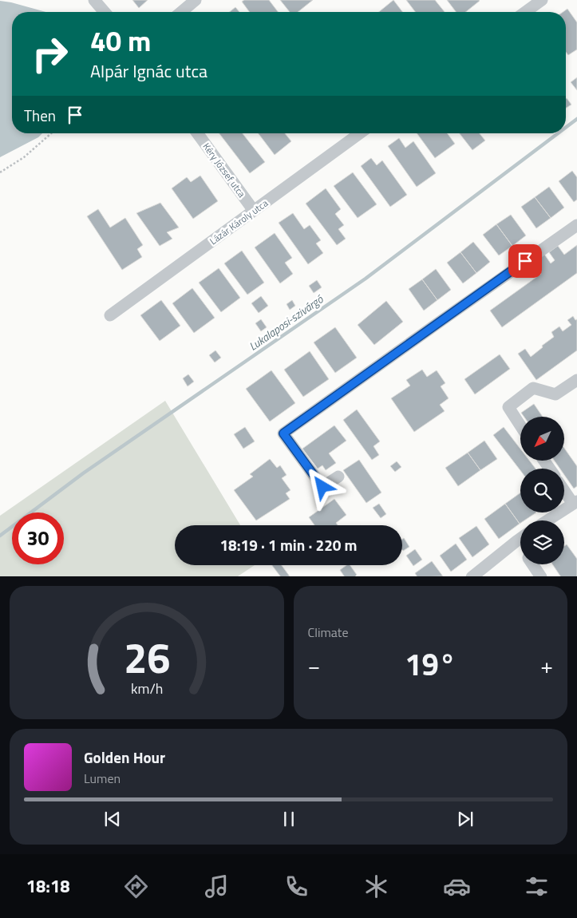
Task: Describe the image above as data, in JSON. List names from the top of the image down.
{
  "streets": {
    "street": ["Kéry József utca", "Lázár Károly utca"]
  },
  "crossings": [
    ["Kéry József utca", "Lázár Károly utca"]
  ],
  "water": ["Lukalaposi-szivárgó"],
  "north": "bottom left",
  "page": {
    "turn": ["40 m", "Alpár Ignác utca"],
    "then": "Then",
    "limit": "30",
    "trip": "18:19 · 1 min · 220 m",
    "tile": "Climate",
    "heat": ["−", "19°", "+"],
    "song": ["Golden Hour", "Lumen"],
    "tabs": "18:18",
    "gauge": ["26", "km/h"]
  }
}
